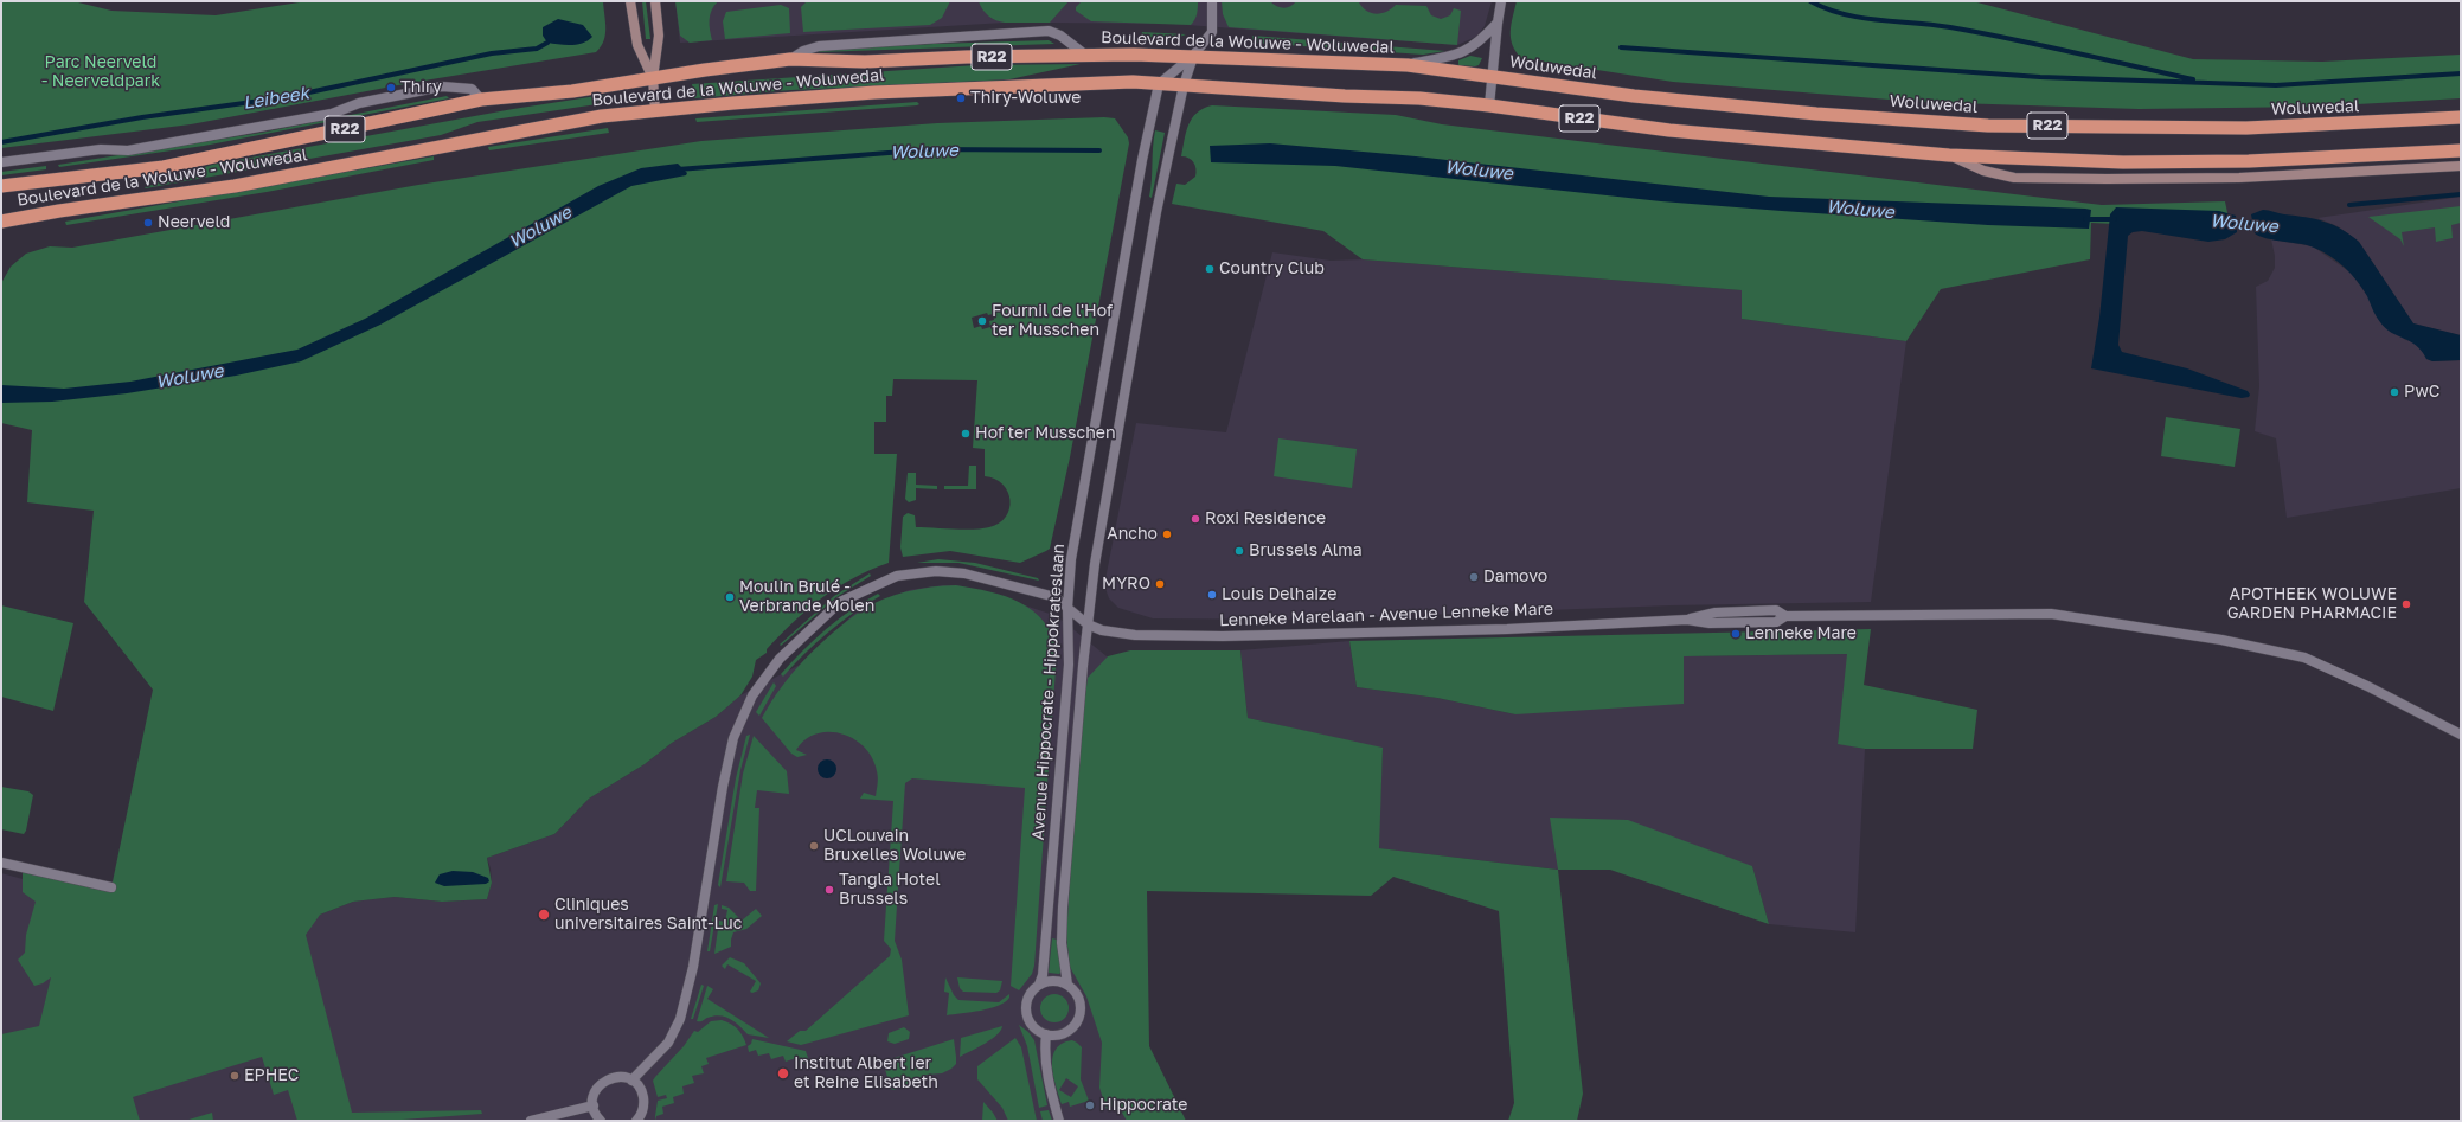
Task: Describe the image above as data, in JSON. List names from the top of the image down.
{
  "streets": {
    "highway": ["Boulevard de la Woluwe - Woluwedal", "R22", "Woluwedal"],
    "street": ["Lenneke Marelaan - Avenue Lenneke Mare", "Avenue Hippocrate - Hippokrateslaan"]
  },
  "crossings": [
    ["Boulevard de la Woluwe - Woluwedal", "R22"],
    ["Boulevard de la Woluwe - Woluwedal", "Woluwedal"],
    ["Boulevard de la Woluwe - Woluwedal", "Avenue Hippocrate - Hippokrateslaan"],
    ["Lenneke Marelaan - Avenue Lenneke Mare", "Avenue Hippocrate - Hippokrateslaan"]
  ],
  "water": ["Leibeek", "Woluwe"],
  "parks": ["Parc Neerveld - Neerveldpark"],
  "places": [
    "Thiry",
    "Thiry-Woluwe",
    "Neerveld",
    "Country Club",
    "Fournil de l'Hof ter Musschen",
    "PwC",
    "Hof ter Musschen",
    "Roxi Residence",
    "Ancho",
    "Brussels Alma",
    "Damovo",
    "MYRO",
    "Louis Delhaize",
    "Moulin Brulé - Verbrande Molen",
    "APOTHEEK WOLUWE GARDEN PHARMACIE",
    "Lenneke Mare",
    "UCLouvain Bruxelles Woluwe",
    "Tangla Hotel Brussels",
    "Cliniques universitaires Saint-Luc",
    "Institut Albert Ier et Reine Elisabeth",
    "EPHEC",
    "Hippocrate"
  ]
}
